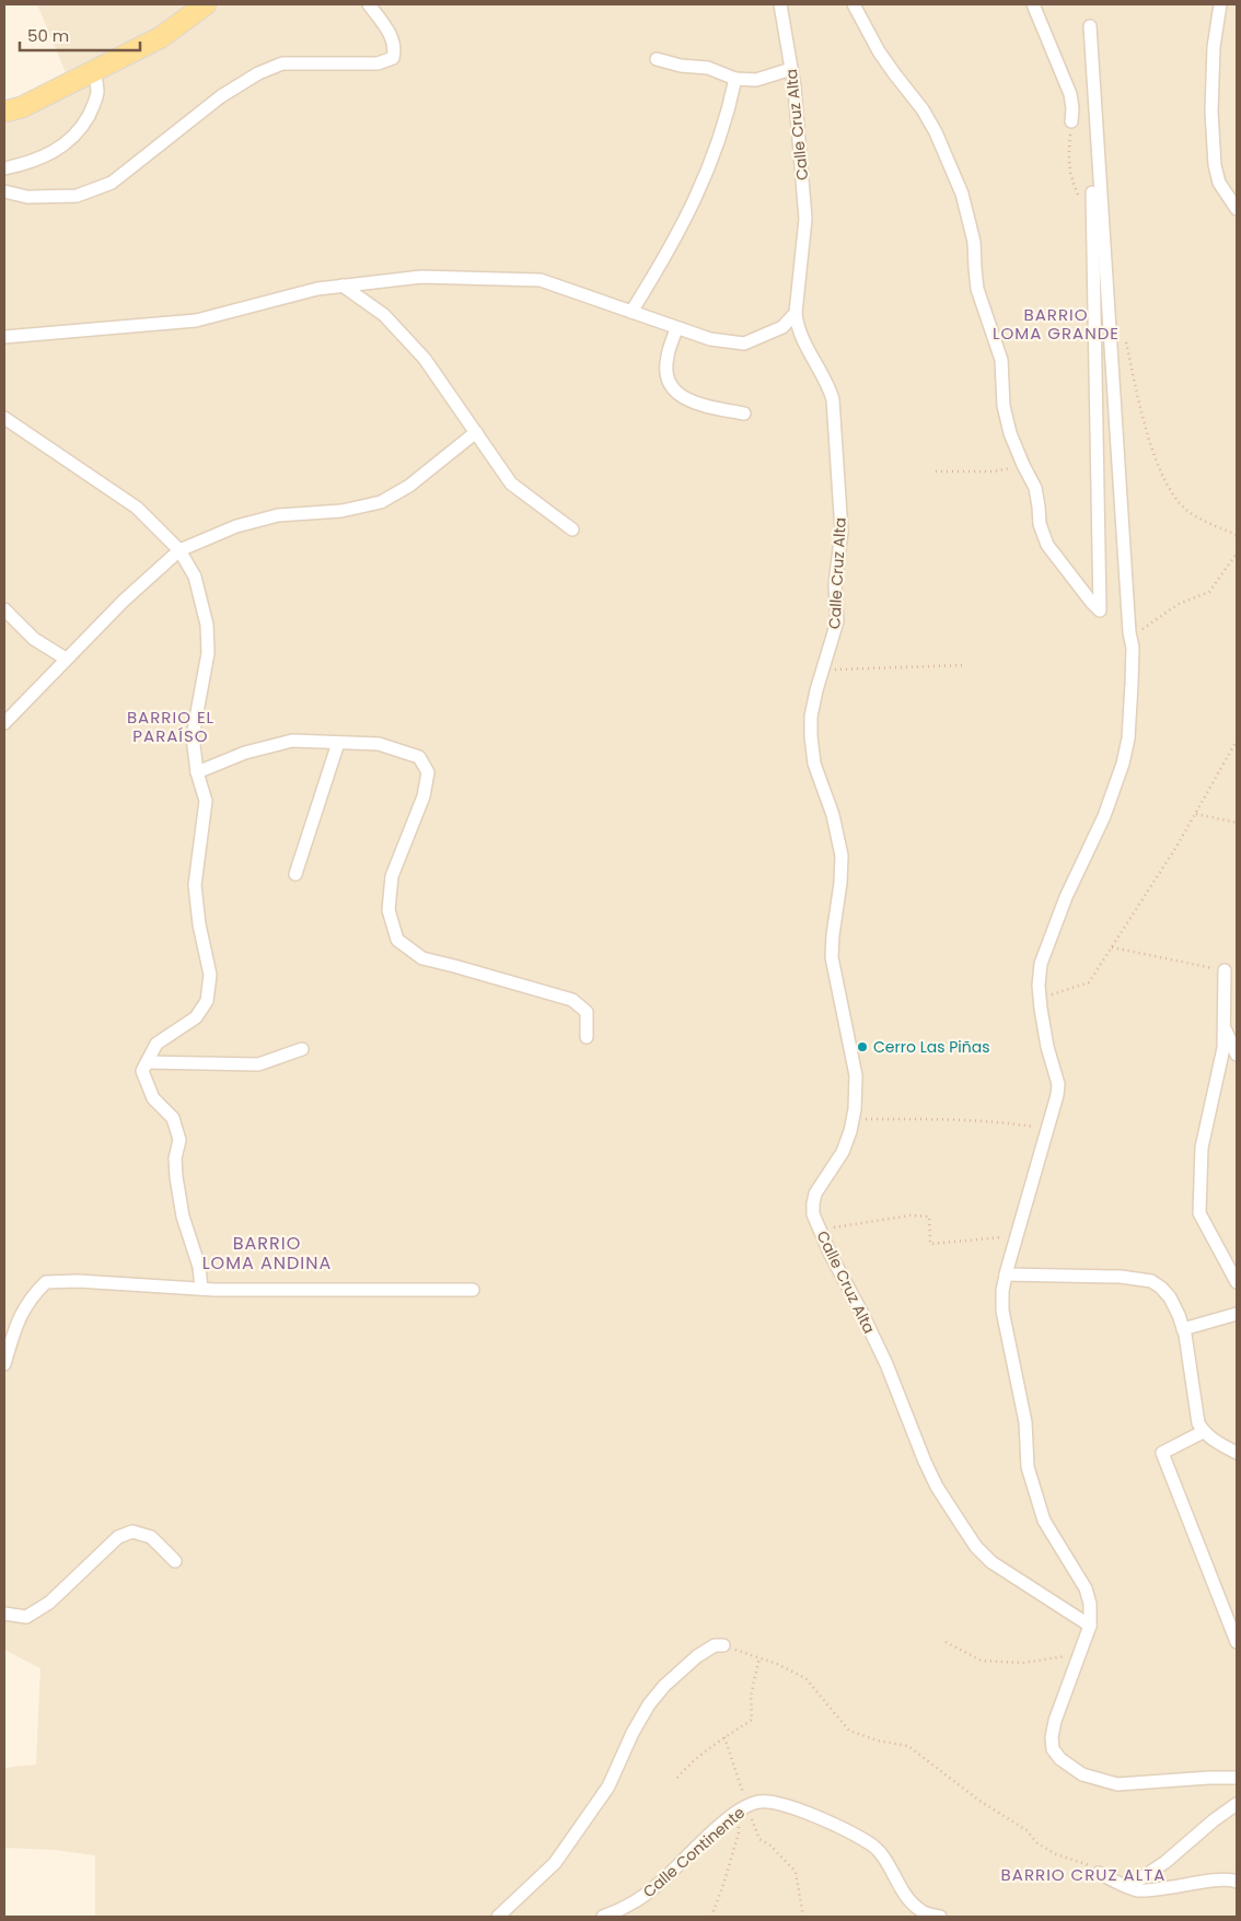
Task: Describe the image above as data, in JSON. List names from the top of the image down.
{
  "streets": {
    "street": ["Calle Cruz Alta", "Calle Continente"]
  },
  "districts": [
    "BARRIO LOMA GRANDE",
    "BARRIO EL PARAÍSO",
    "BARRIO LOMA ANDINA",
    "BARRIO CRUZ ALTA"
  ],
  "places": ["Cerro Las Piñas"],
  "scale_bar": "50 m"
}
